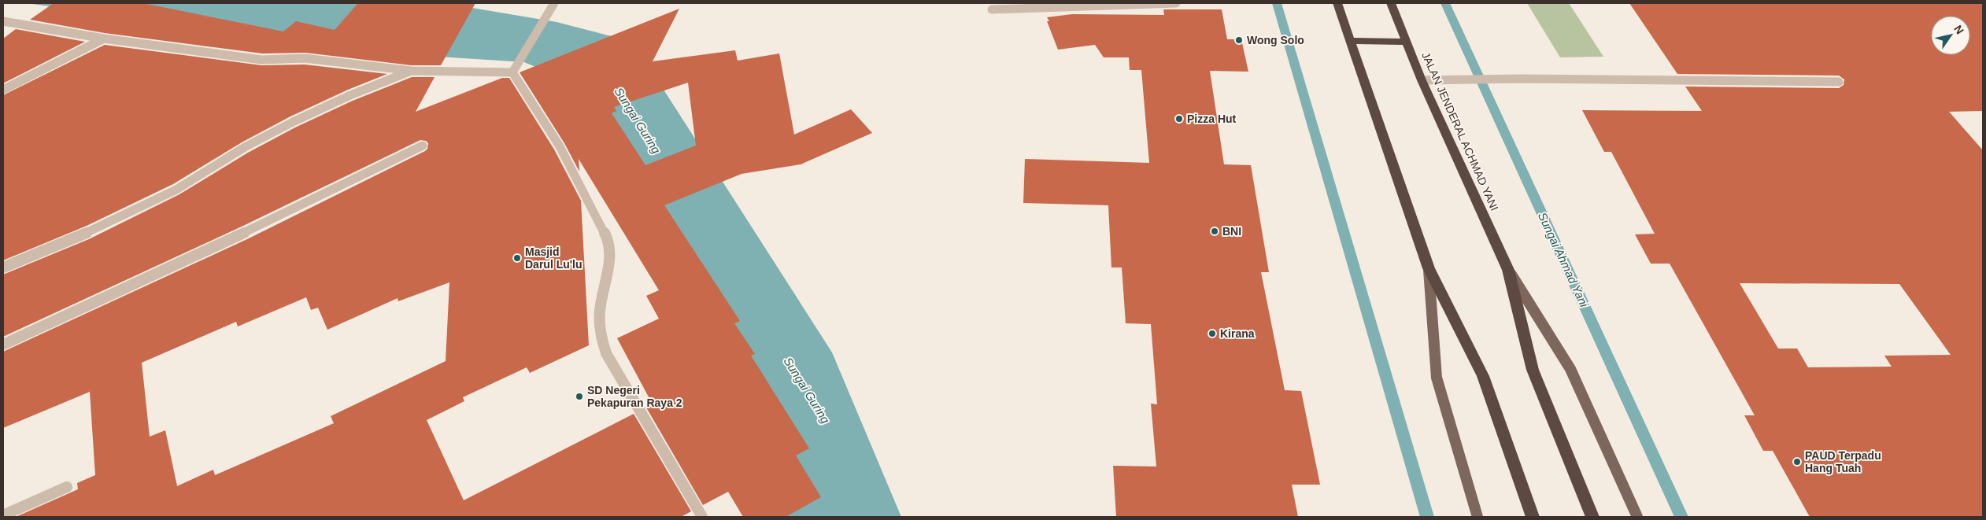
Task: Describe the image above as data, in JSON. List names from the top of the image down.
{
  "streets": {
    "highway": ["JALAN JENDERAL ACHMAD YANI"]
  },
  "water": ["Sungai Guring", "Sungai Ahmad Yani"],
  "places": [
    "Wong Solo",
    "Pizza Hut",
    "BNI",
    "Masjid Darul Lu'lu",
    "Kirana",
    "SD Negeri Pekapuran Raya 2",
    "PAUD Terpadu Hang Tuah"
  ],
  "north": "top right"
}
